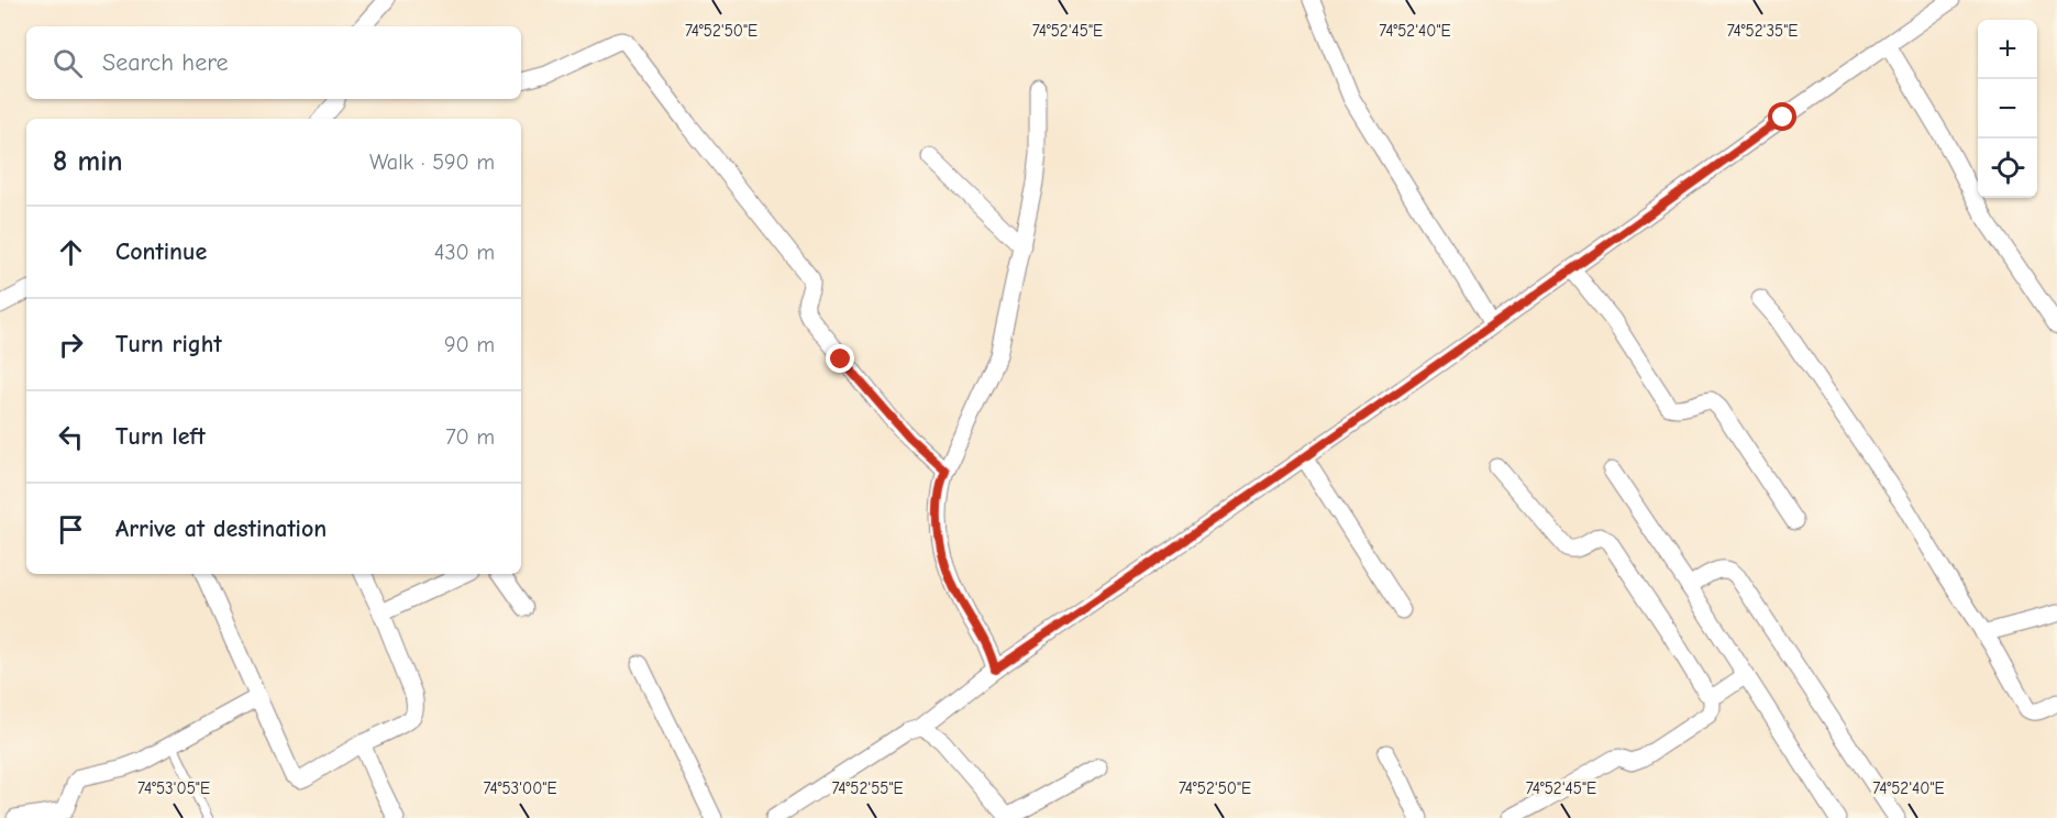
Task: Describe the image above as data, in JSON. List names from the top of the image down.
{
  "page": {
    "map_buttons": ["+", "−"],
    "search": "Search here",
    "heading": ["8 min", "Walk · 590 m"],
    "list": [
      ["Continue", "430 m"],
      ["Turn right", "90 m"],
      ["Turn left", "70 m"],
      "Arrive at destination"
    ]
  },
  "coordinates": [
    "74°52'50\"E",
    "74°52'45\"E",
    "74°52'40\"E",
    "74°52'35\"E",
    "74°53'05\"E",
    "74°53'00\"E",
    "74°52'55\"E"
  ]
}
